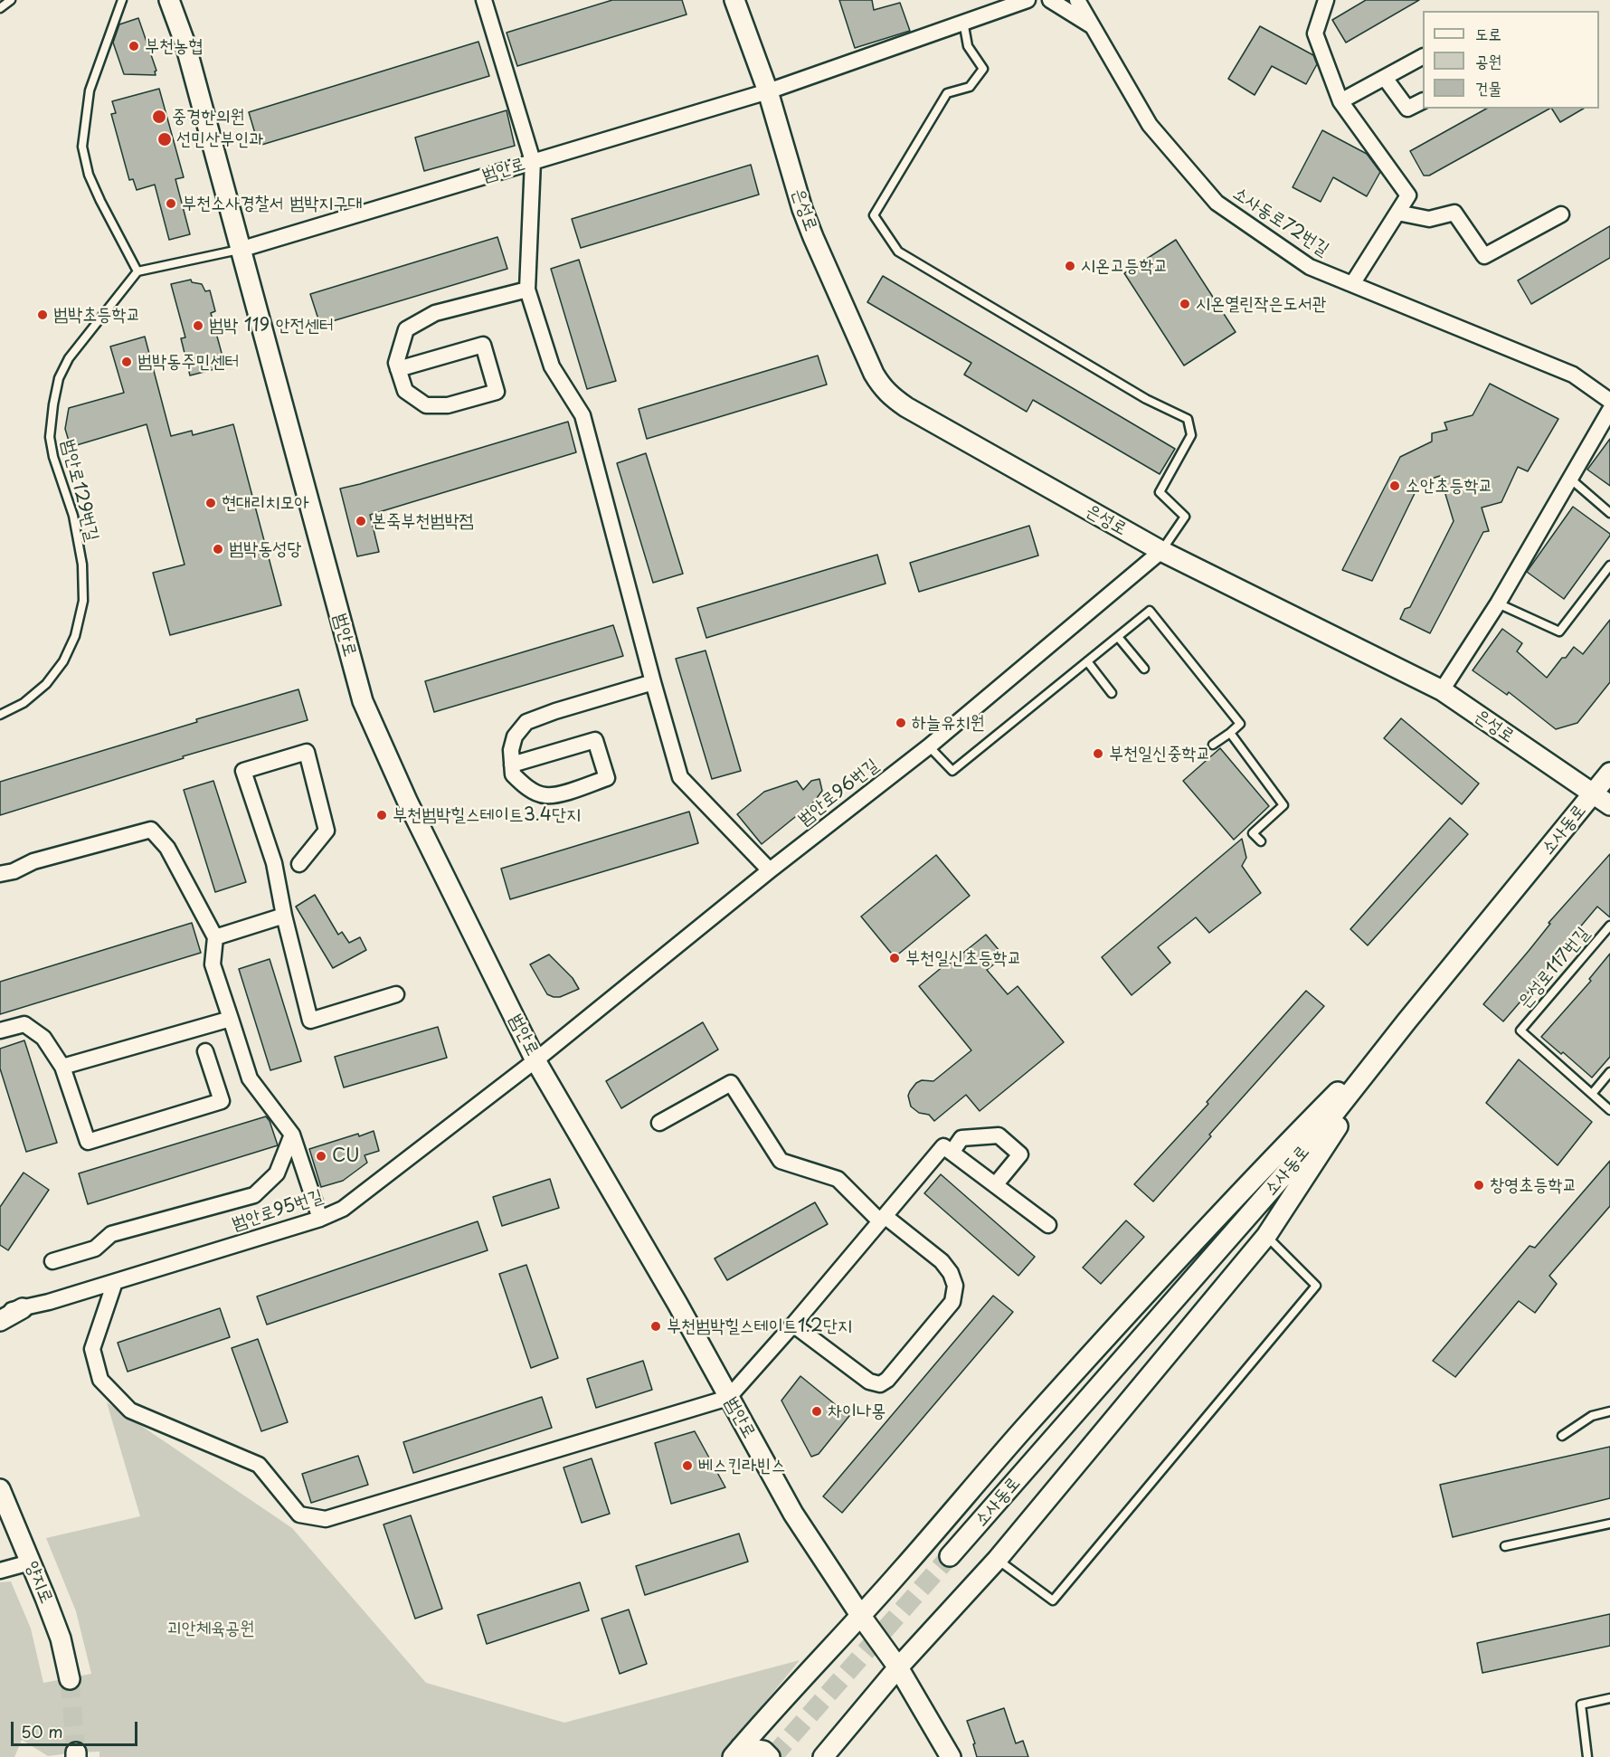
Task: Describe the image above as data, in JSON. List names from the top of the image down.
{
  "streets": {
    "street": [
      "범안로",
      "은성로",
      "소사동로72번길",
      "범안로96번길",
      "소사동로",
      "범안로95번길",
      "양지로"
    ],
    "lane": ["범안로129번길", "은성로117번길"]
  },
  "crossings": [
    ["범안로", "은성로"],
    ["범안로", "범안로96번길"],
    ["범안로", "범안로95번길"],
    ["은성로", "범안로96번길"],
    ["은성로", "소사동로"],
    ["범안로96번길", "범안로95번길"]
  ],
  "parks": ["괴안체육공원"],
  "places": [
    "부천농협",
    "중경한의원",
    "선민산부인과",
    "부천소사경찰서 범박지구대",
    "시온고등학교",
    "시온열린작은도서관",
    "범박초등학교",
    "범박 119 안전센터",
    "범박동주민센터",
    "소안초등학교",
    "현대리치모아",
    "본죽부천범박점",
    "범박동성당",
    "하늘유치원",
    "부천일신중학교",
    "부천범박힐스테이트3.4단지",
    "부천일신초등학교",
    "CU",
    "창영초등학교",
    "부천범박힐스테이트1.2단지",
    "차이나몽",
    "베스킨라빈스"
  ],
  "legend": ["도로", "공원", "건물"],
  "scale_bar": "50 m"
}
